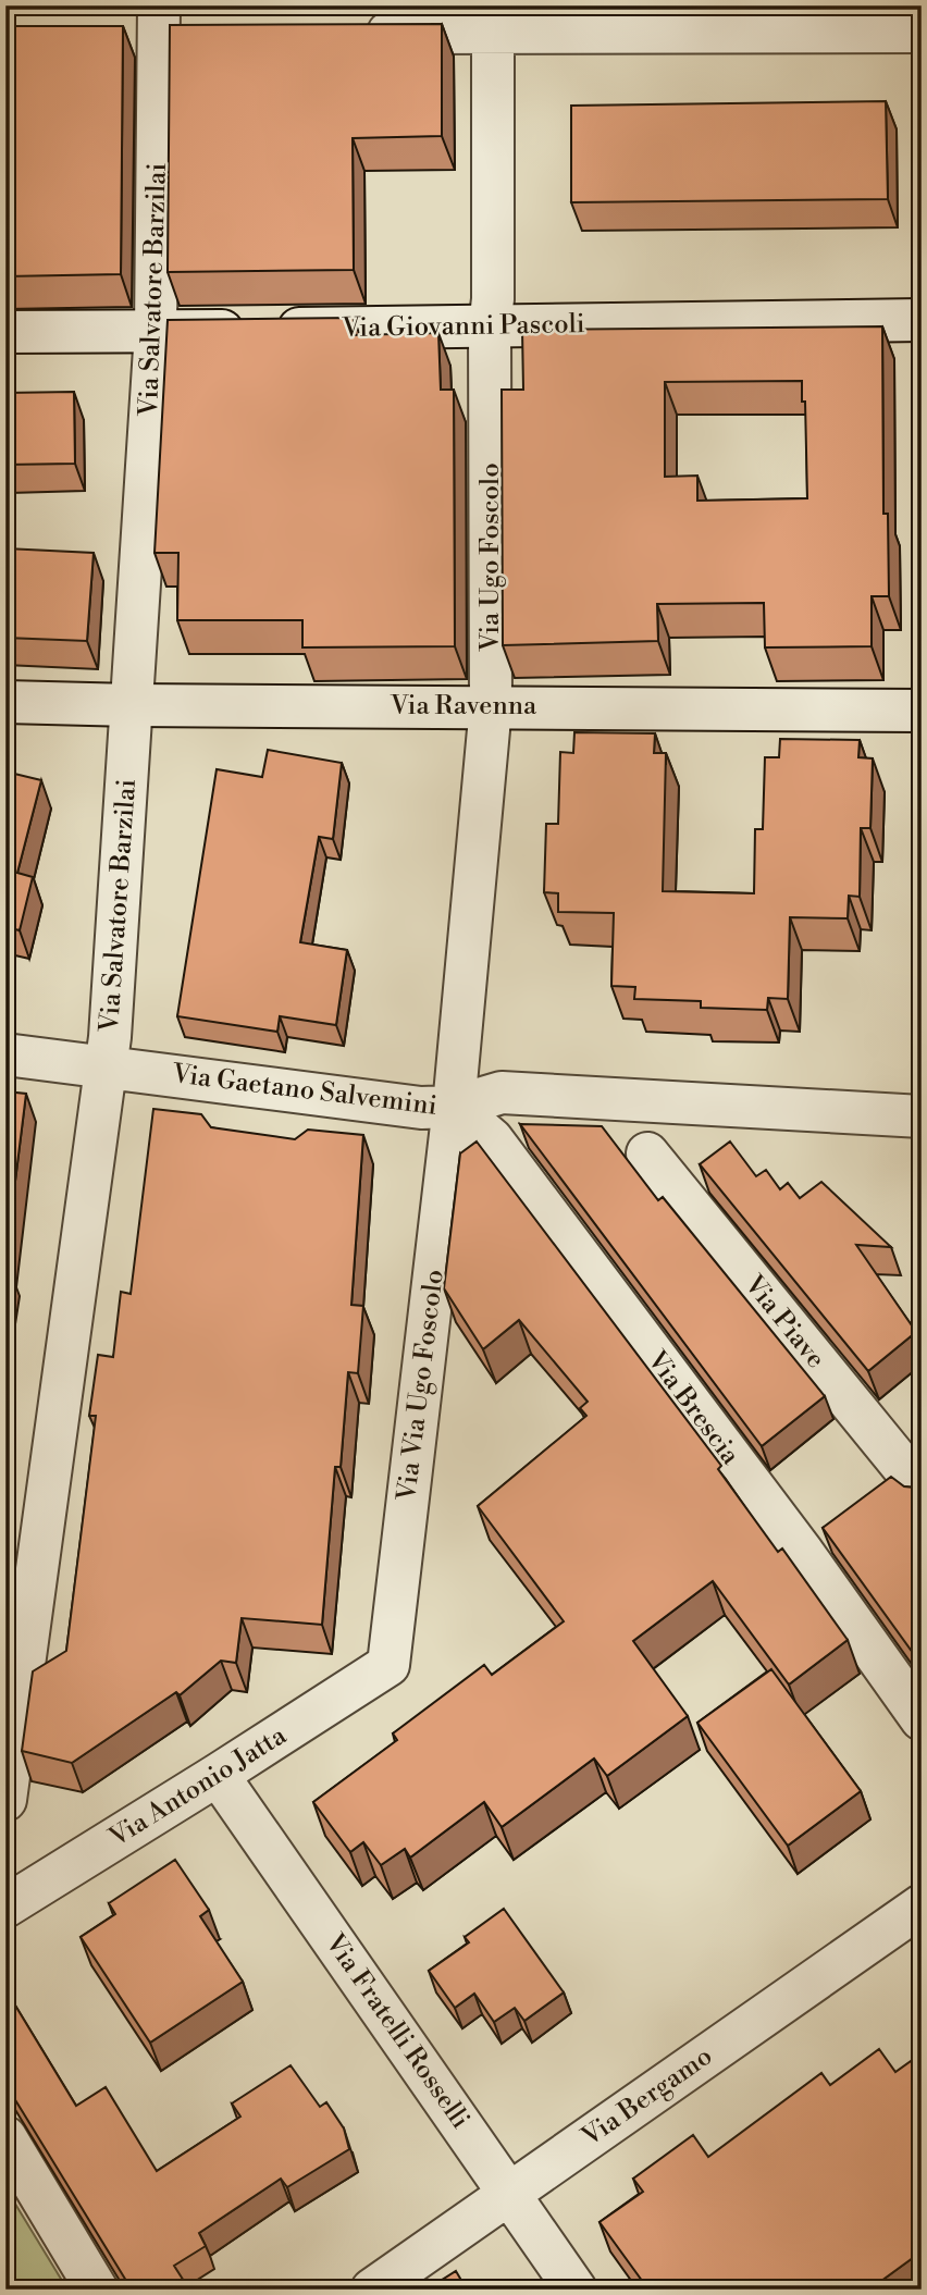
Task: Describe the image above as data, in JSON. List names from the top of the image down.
{
  "streets": {
    "street": [
      "Via Salvatore Barzilai",
      "Via Giovanni Pascoli",
      "Via Ugo Foscolo",
      "Via Ravenna",
      "Via Gaetano Salvemini",
      "Via Piave",
      "Via Via Ugo Foscolo",
      "Via Brescia",
      "Via Antonio Jatta",
      "Via Fratelli Rosselli",
      "Via Bergamo"
    ]
  },
  "crossings": [
    ["Via Salvatore Barzilai", "Via Giovanni Pascoli"],
    ["Via Salvatore Barzilai", "Via Ravenna"],
    ["Via Salvatore Barzilai", "Via Gaetano Salvemini"],
    ["Via Giovanni Pascoli", "Via Ugo Foscolo"],
    ["Via Ugo Foscolo", "Via Ravenna"],
    ["Via Ugo Foscolo", "Via Gaetano Salvemini"],
    ["Via Ugo Foscolo", "Via Via Ugo Foscolo"],
    ["Via Ugo Foscolo", "Via Brescia"],
    ["Via Gaetano Salvemini", "Via Via Ugo Foscolo"],
    ["Via Gaetano Salvemini", "Via Brescia"],
    ["Via Via Ugo Foscolo", "Via Brescia"],
    ["Via Via Ugo Foscolo", "Via Antonio Jatta"],
    ["Via Antonio Jatta", "Via Fratelli Rosselli"],
    ["Via Fratelli Rosselli", "Via Bergamo"]
  ]
}
